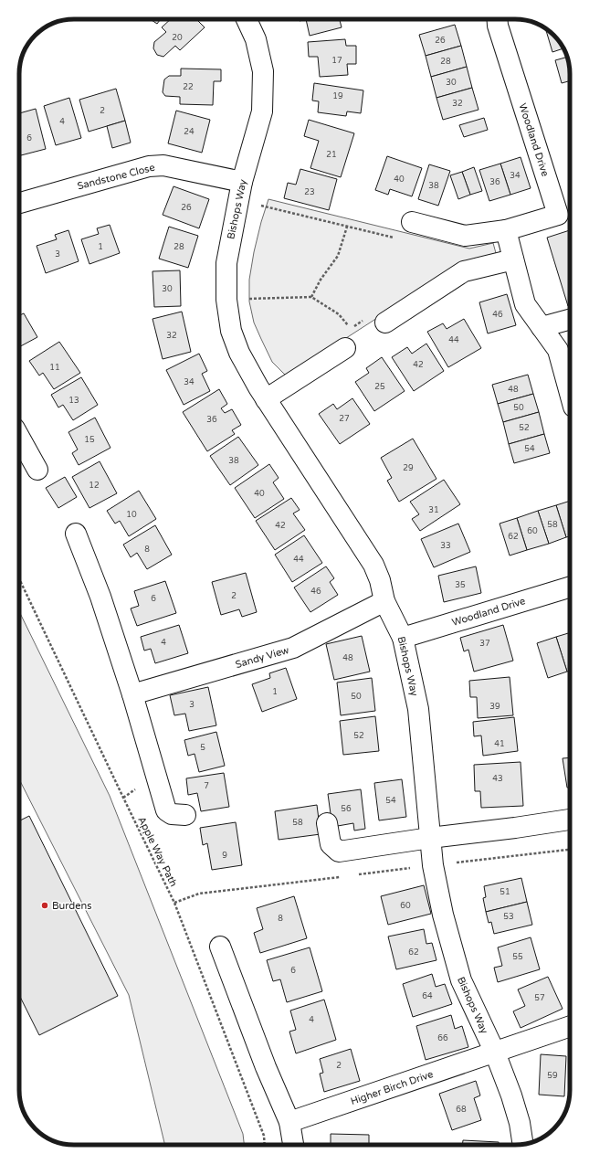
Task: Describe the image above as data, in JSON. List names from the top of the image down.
{
  "streets": {
    "street": [
      "Woodland Drive",
      "Sandstone Close",
      "Bishops Way",
      "Sandy View",
      "Higher Birch Drive"
    ],
    "path": ["Apple Way Path"]
  },
  "crossings": [
    ["Woodland Drive", "Bishops Way"],
    ["Sandstone Close", "Bishops Way"],
    ["Bishops Way", "Sandy View"],
    ["Bishops Way", "Higher Birch Drive"]
  ],
  "places": ["Burdens"],
  "house_numbers": [
    "20",
    "26",
    "17",
    "28",
    "30",
    "22",
    "19",
    "32",
    "2",
    "4",
    "24",
    "6",
    "21",
    "34",
    "40",
    "36",
    "38",
    "23",
    "26",
    "1",
    "28",
    "3",
    "30",
    "46",
    "32",
    "44",
    "42",
    "11",
    "34",
    "25",
    "48",
    "13",
    "50",
    "27",
    "36",
    "52",
    "15",
    "54",
    "38",
    "29",
    "12",
    "40",
    "31",
    "10",
    "58",
    "42",
    "60",
    "62",
    "33",
    "8",
    "44",
    "35",
    "46",
    "2",
    "6",
    "4",
    "37",
    "48",
    "1",
    "50",
    "3",
    "39",
    "52",
    "41",
    "5",
    "43",
    "7",
    "54",
    "56",
    "58",
    "9",
    "51",
    "60",
    "53",
    "8",
    "62",
    "55",
    "6",
    "64",
    "57",
    "4",
    "66",
    "2",
    "59",
    "68"
  ]
}
